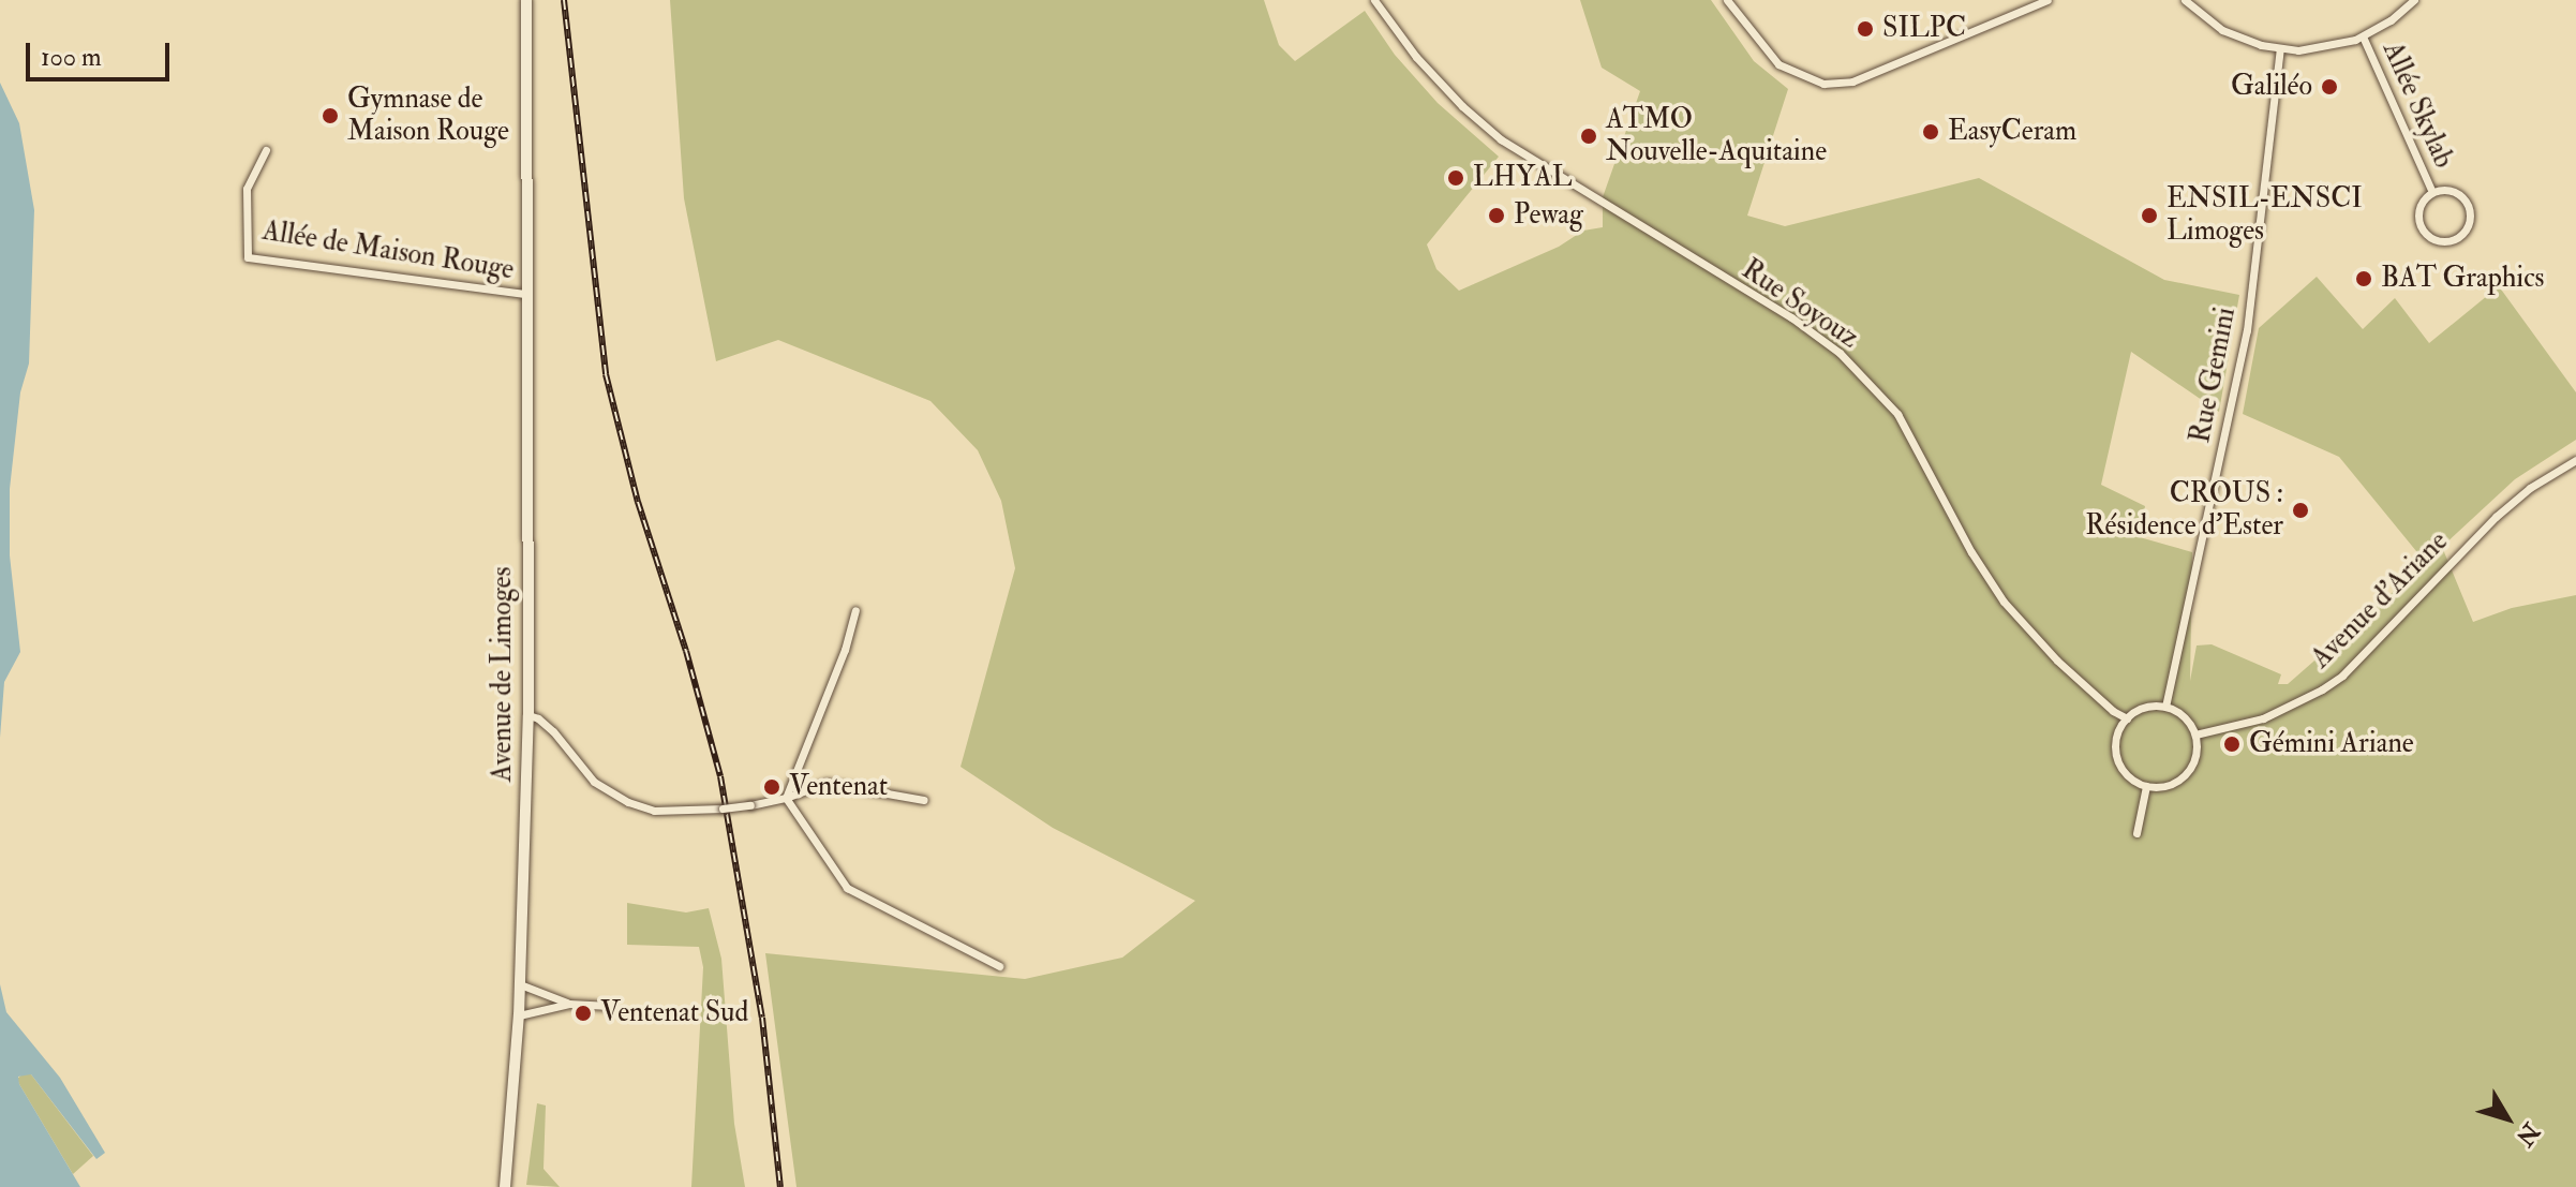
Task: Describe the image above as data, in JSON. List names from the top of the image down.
{
  "streets": {
    "main road": ["Avenue de Limoges"],
    "street": [
      "Allée Skylab",
      "Allée de Maison Rouge",
      "Rue Soyouz",
      "Rue Gemini",
      "Avenue d'Ariane"
    ]
  },
  "crossings": [
    ["Allée de Maison Rouge", "Avenue de Limoges"],
    ["Rue Soyouz", "Rue Gemini"],
    ["Rue Soyouz", "Avenue d'Ariane"],
    ["Rue Gemini", "Avenue d'Ariane"]
  ],
  "places": [
    "SILPC",
    "Galiléo",
    "Gymnase de Maison Rouge",
    "EasyCeram",
    "ATMO Nouvelle-Aquitaine",
    "LHYAL",
    "Pewag",
    "ENSIL-ENSCI Limoges",
    "BAT Graphics",
    "CROUS : Résidence d'Ester",
    "Gémini Ariane",
    "Ventenat",
    "Ventenat Sud"
  ],
  "scale_bar": "100 m",
  "north": "bottom right"
}
